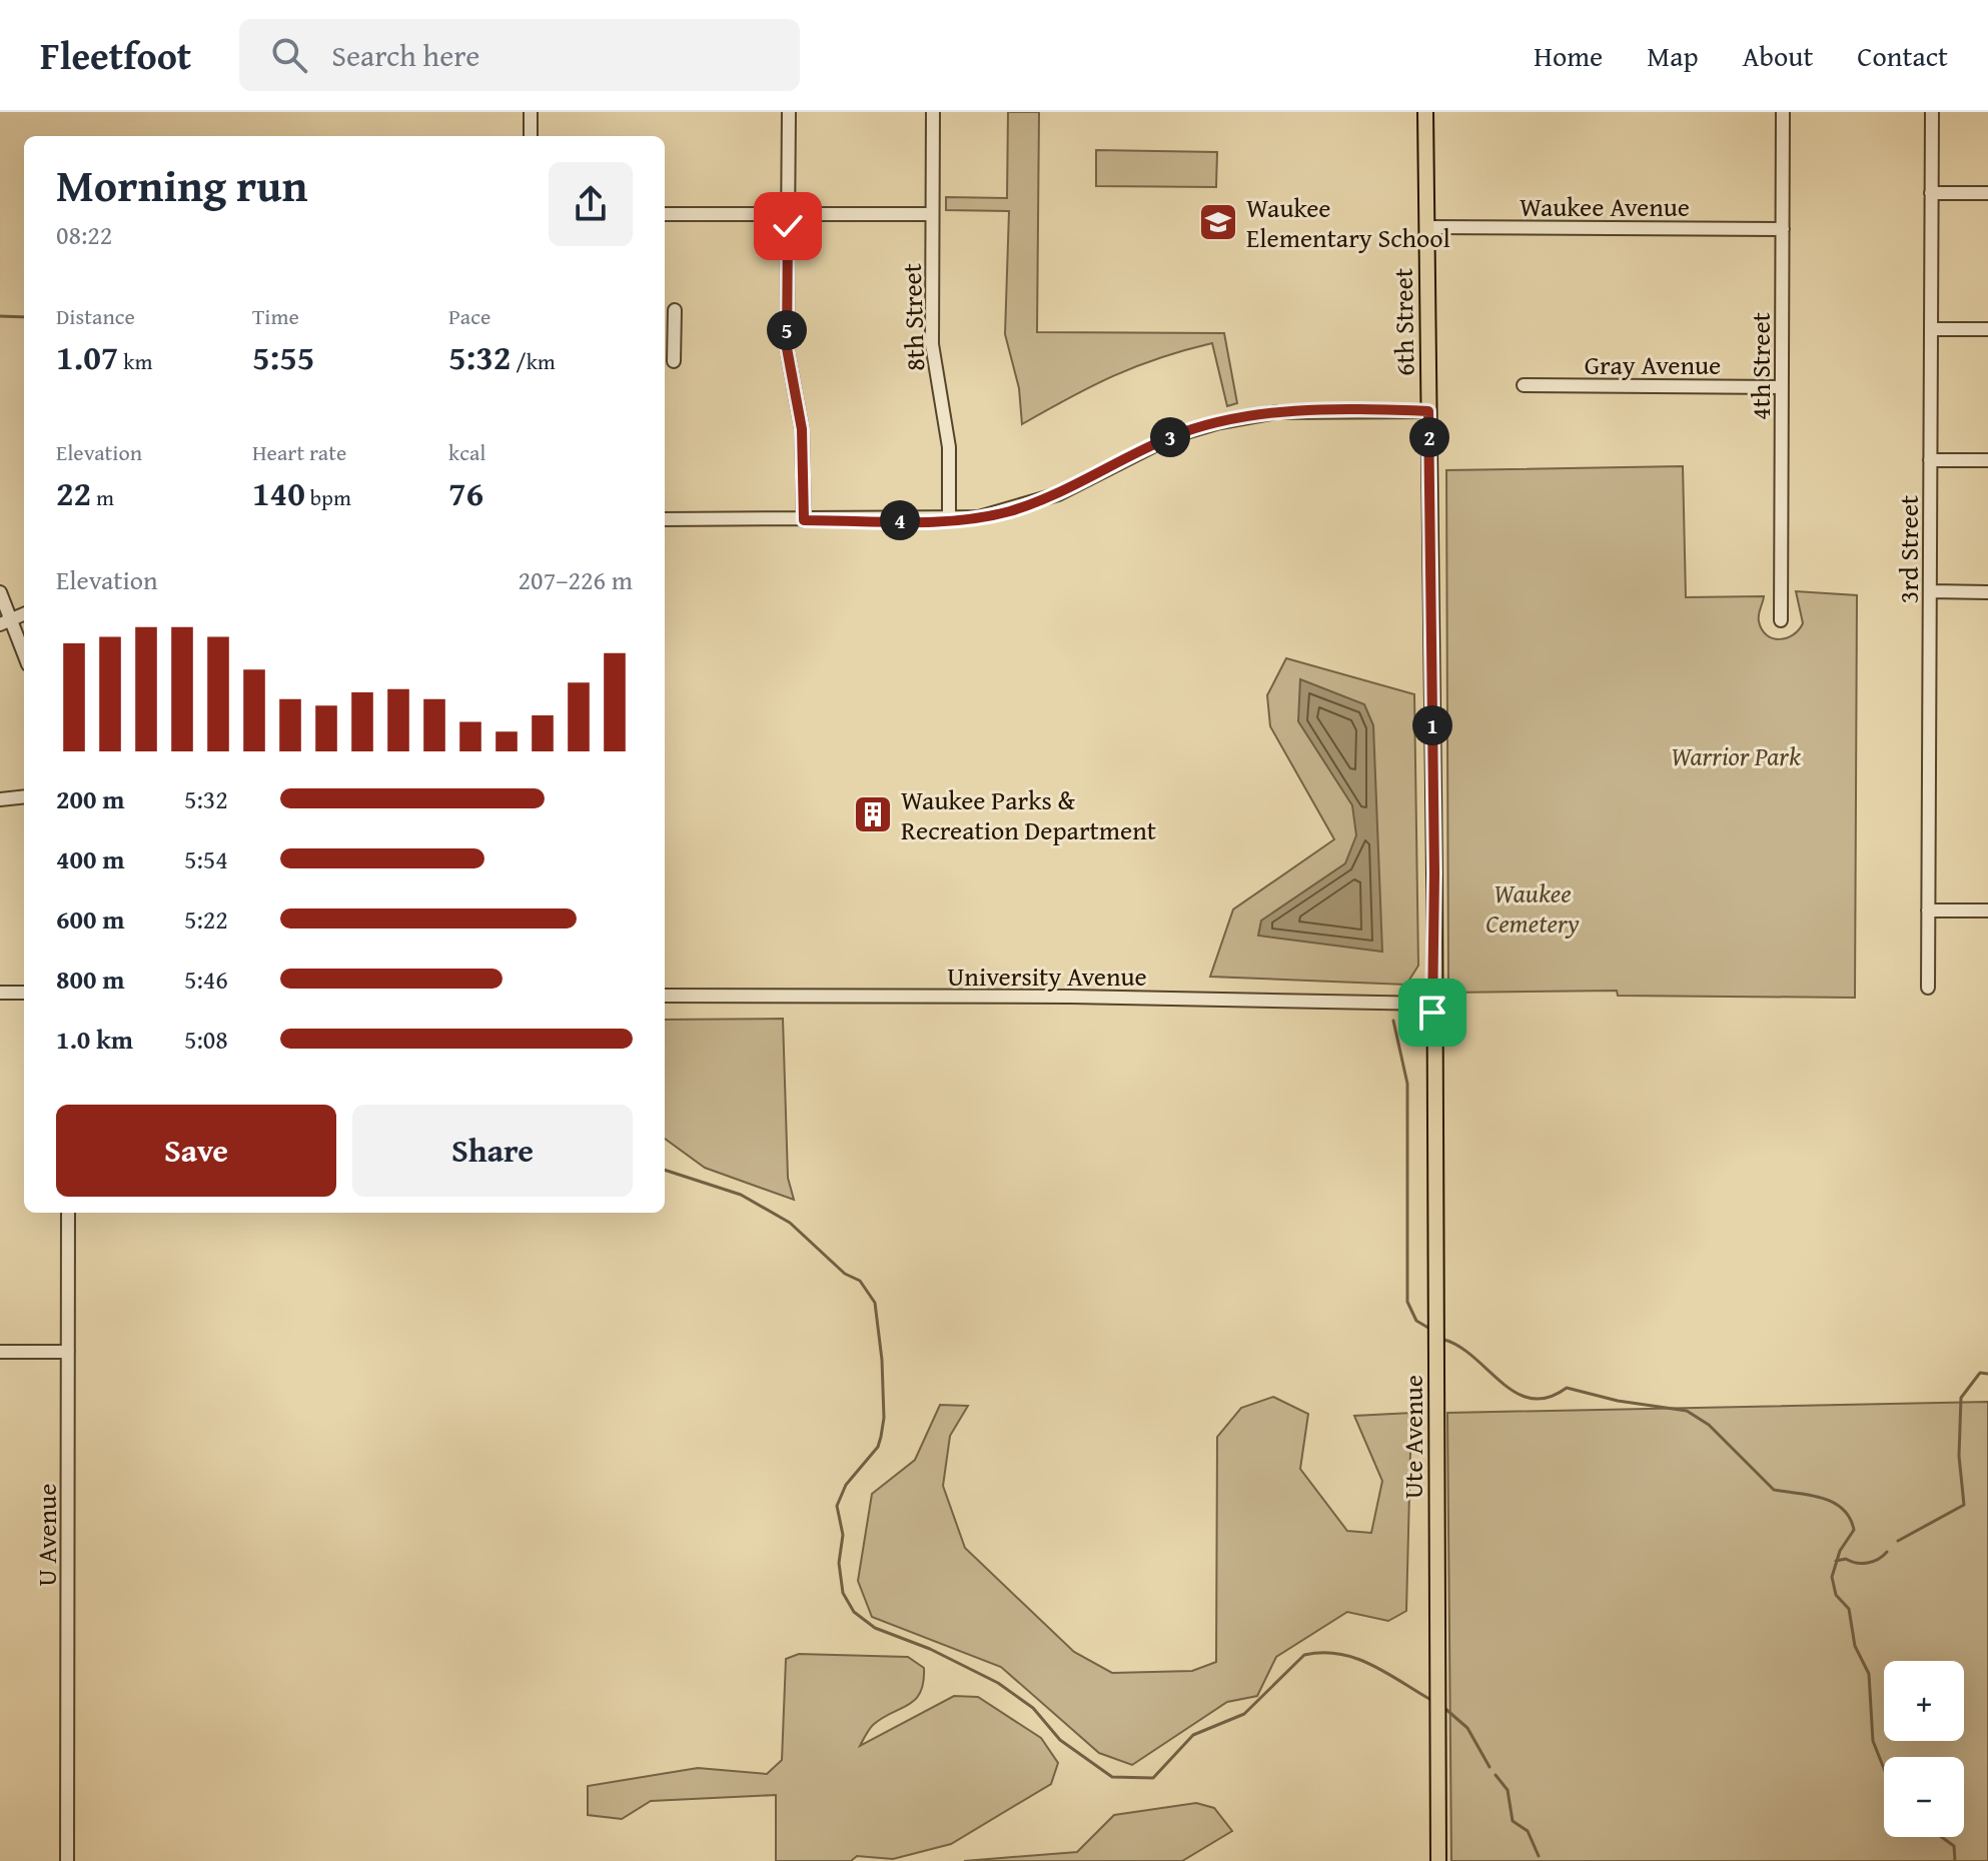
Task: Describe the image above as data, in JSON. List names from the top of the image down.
{
  "streets": {
    "main road": ["6th Street", "Ute Avenue"],
    "street": [
      "Waukee Avenue",
      "8th Street",
      "Gray Avenue",
      "4th Street",
      "3rd Street",
      "University Avenue",
      "U Avenue"
    ]
  },
  "crossings": [
    ["Waukee Avenue", "6th Street"],
    ["Waukee Avenue", "4th Street"],
    ["6th Street", "University Avenue"],
    ["6th Street", "Ute Avenue"],
    ["Gray Avenue", "4th Street"],
    ["University Avenue", "Ute Avenue"]
  ],
  "parks": ["Warrior Park", "Waukee Cemetery"],
  "places": {
    "school or university": ["Waukee Elementary School"],
    "building": ["Waukee Parks & Recreation Department"]
  },
  "page": {
    "header": "Fleetfoot",
    "search": "Search here",
    "nav": [
      "Home",
      "Map",
      "About",
      "Contact"
    ],
    "heading": ["Morning run", "08:22"],
    "stats": [
      ["Distance", "1.07 km"],
      ["Time", "5:55"],
      ["Pace", "5:32 /km"],
      ["Elevation", "22 m"],
      ["Heart rate", "140 bpm"],
      ["kcal", "76"]
    ],
    "pins": [
      "5",
      "2",
      "3",
      "4",
      "1"
    ],
    "chart": ["Elevation", "207–226 m"],
    "list": [
      {
        "name": "200 m",
        "note": "5:32"
      },
      {
        "name": "400 m",
        "note": "5:54"
      },
      {
        "name": "600 m",
        "note": "5:22"
      },
      {
        "name": "800 m",
        "note": "5:46"
      },
      {
        "name": "1.0 km",
        "note": "5:08"
      }
    ],
    "buttons": ["Save", "Share"],
    "map_buttons": ["+", "−"]
  }
}
